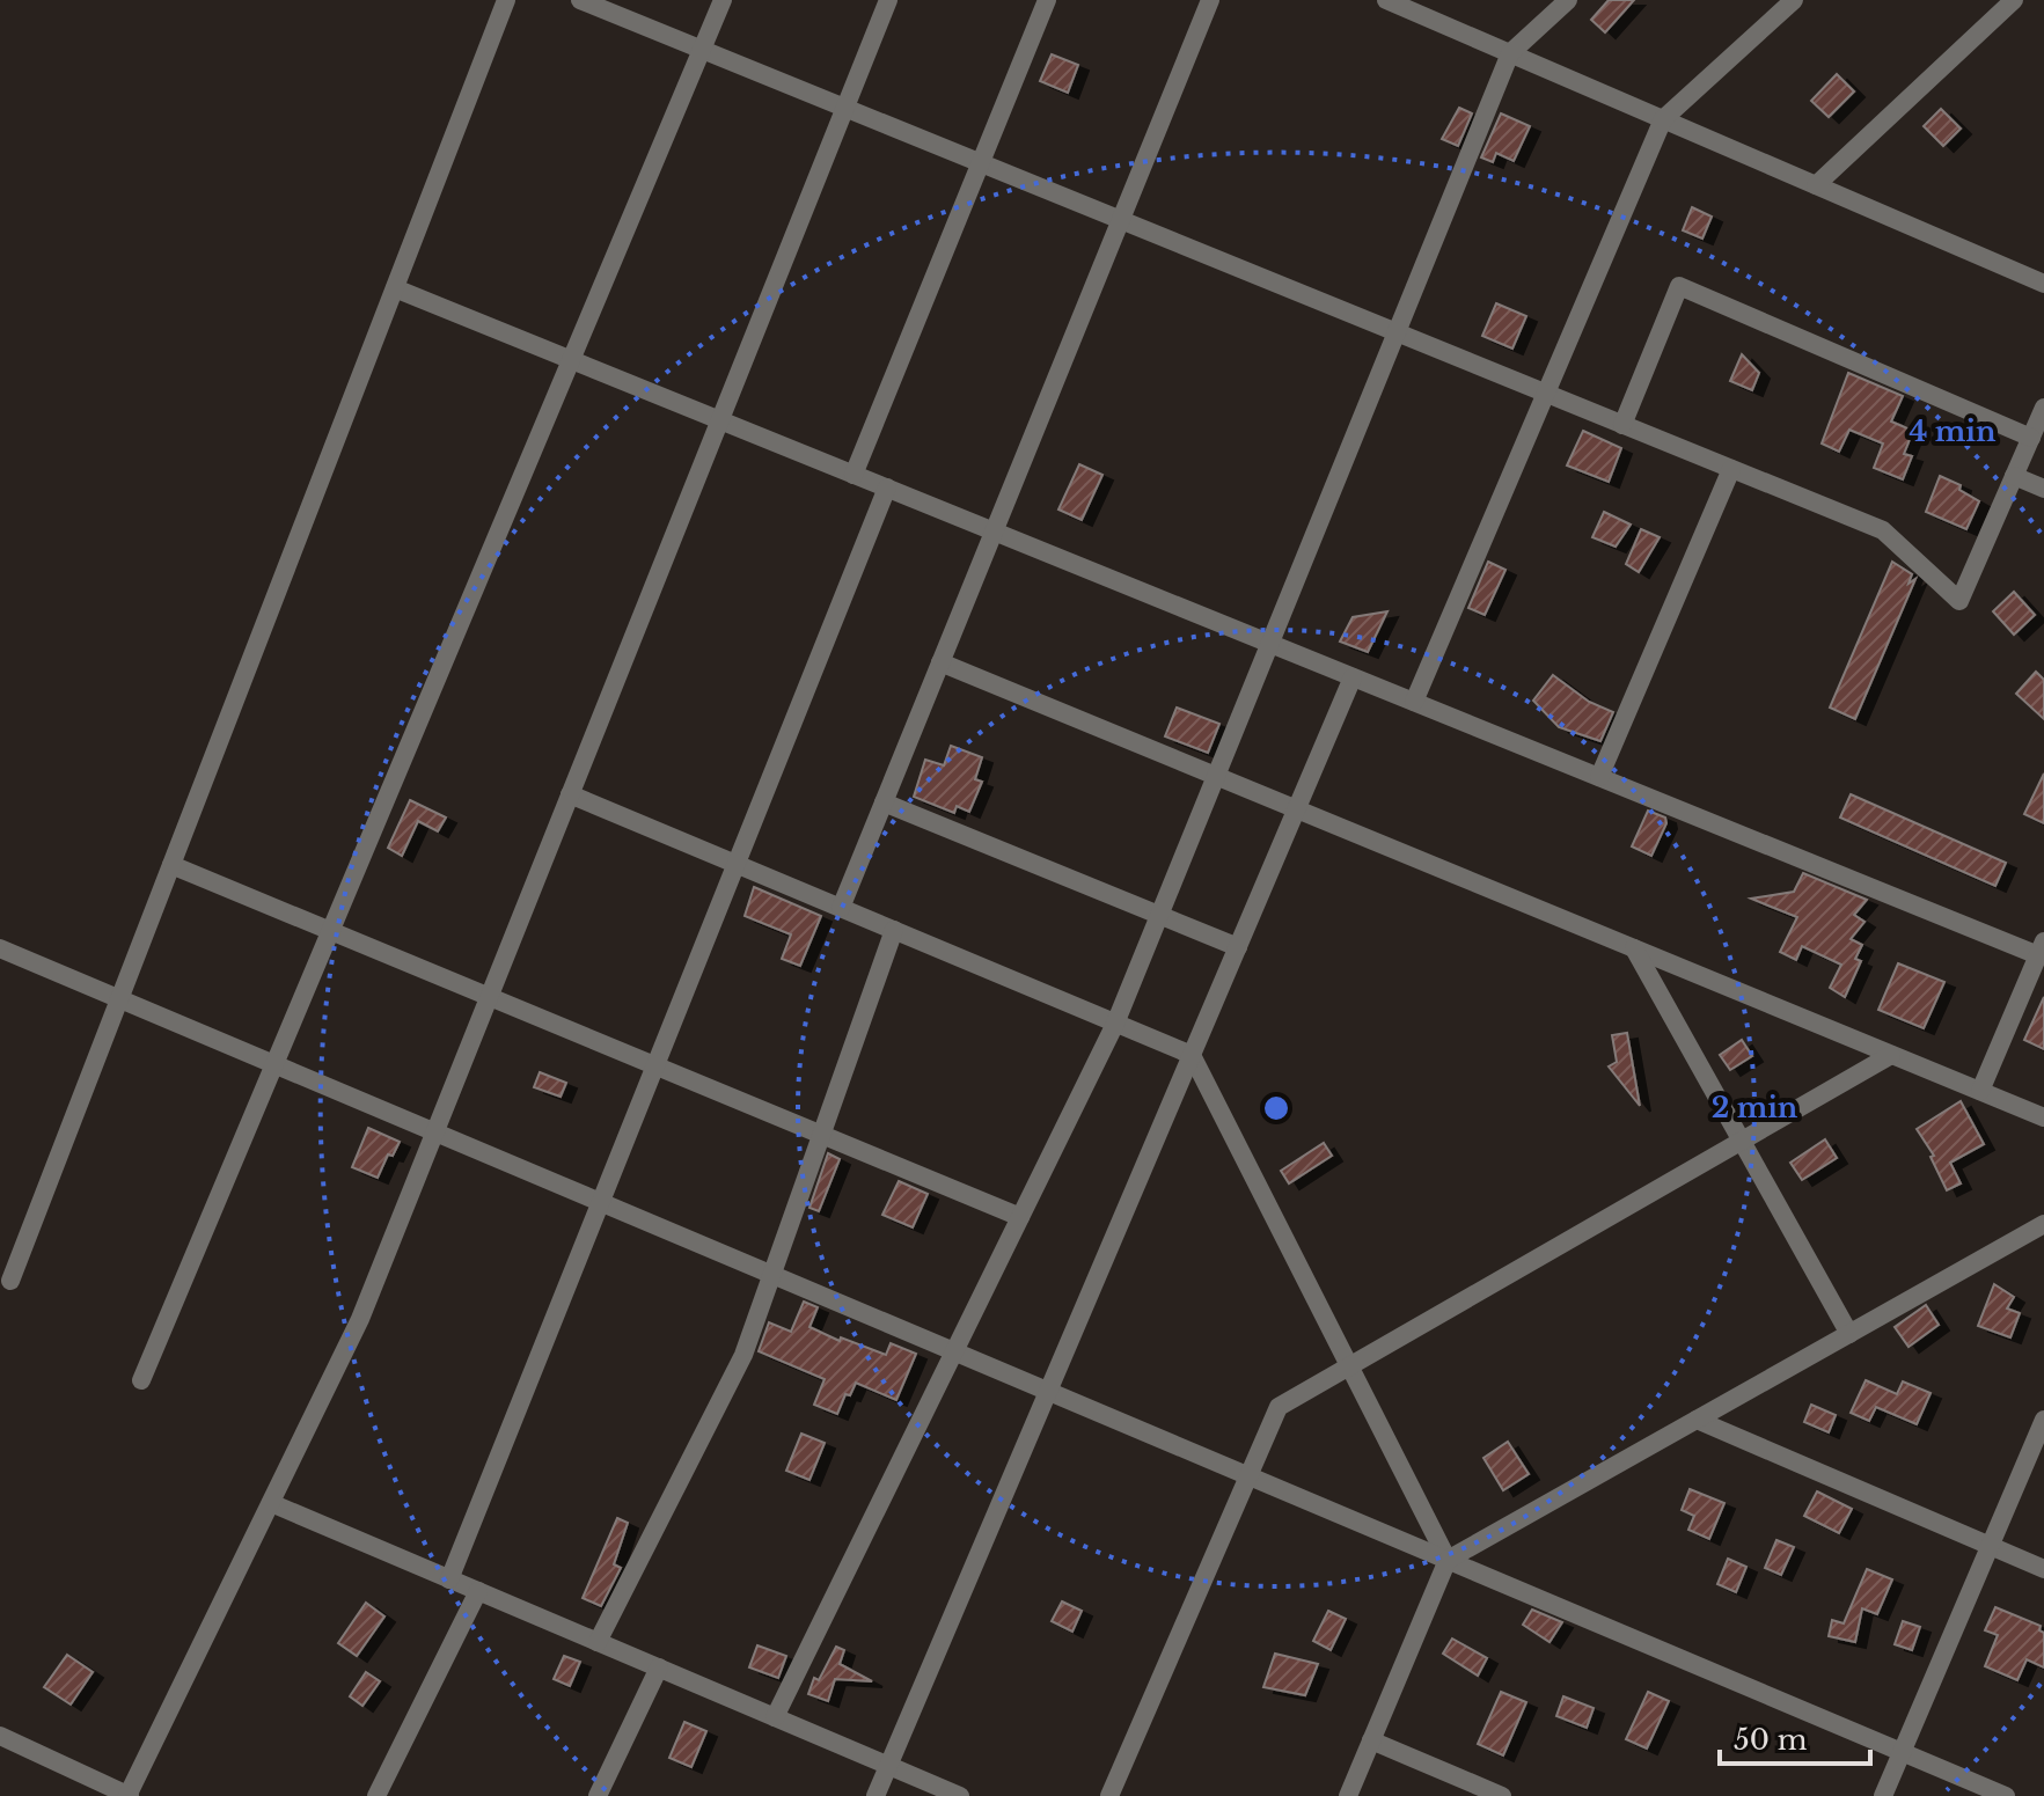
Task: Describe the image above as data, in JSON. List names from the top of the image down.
{
  "scale_bar": "50 m",
  "rings": ["4 min", "2 min"]
}
